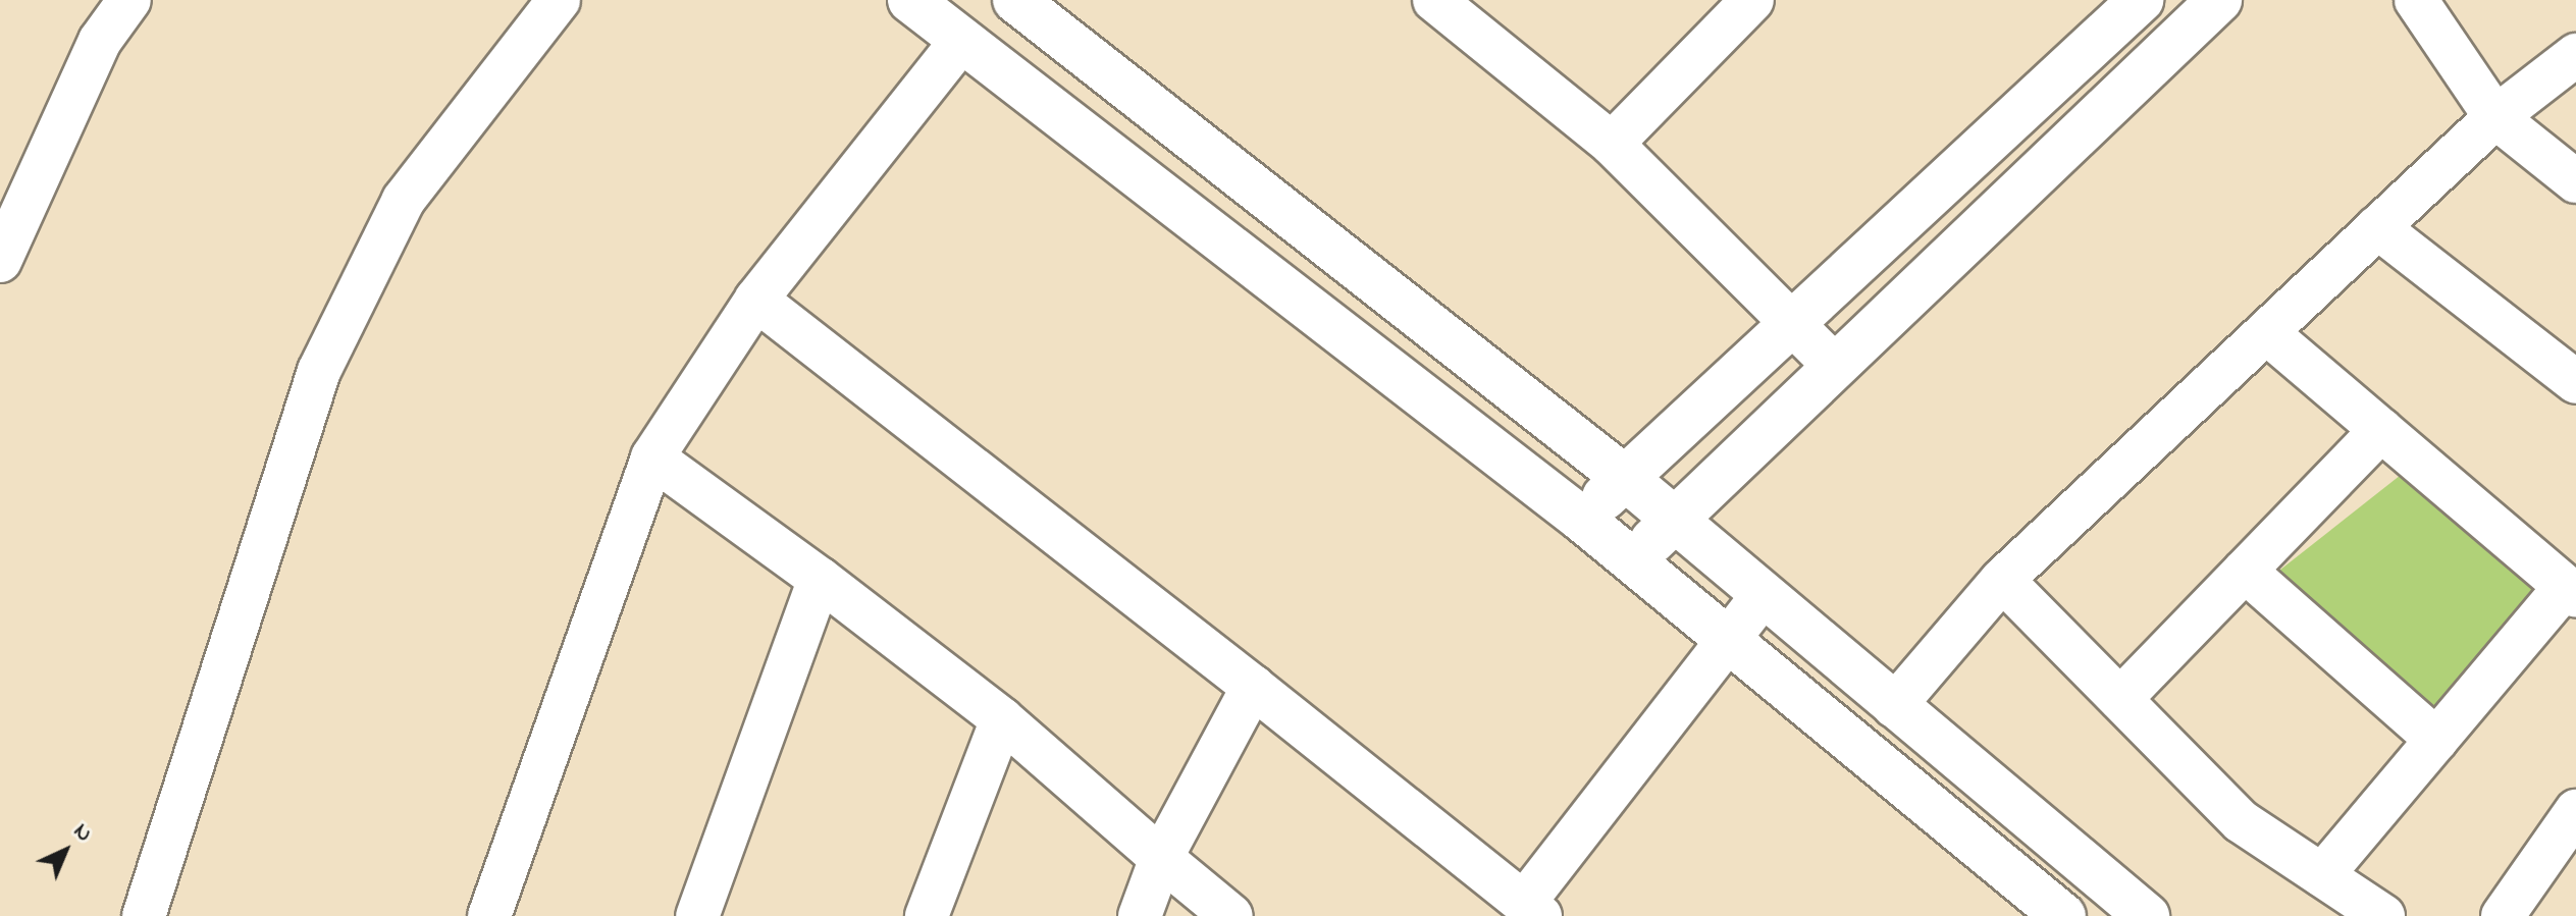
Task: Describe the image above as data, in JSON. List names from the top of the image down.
{
  "north": "top right"
}
